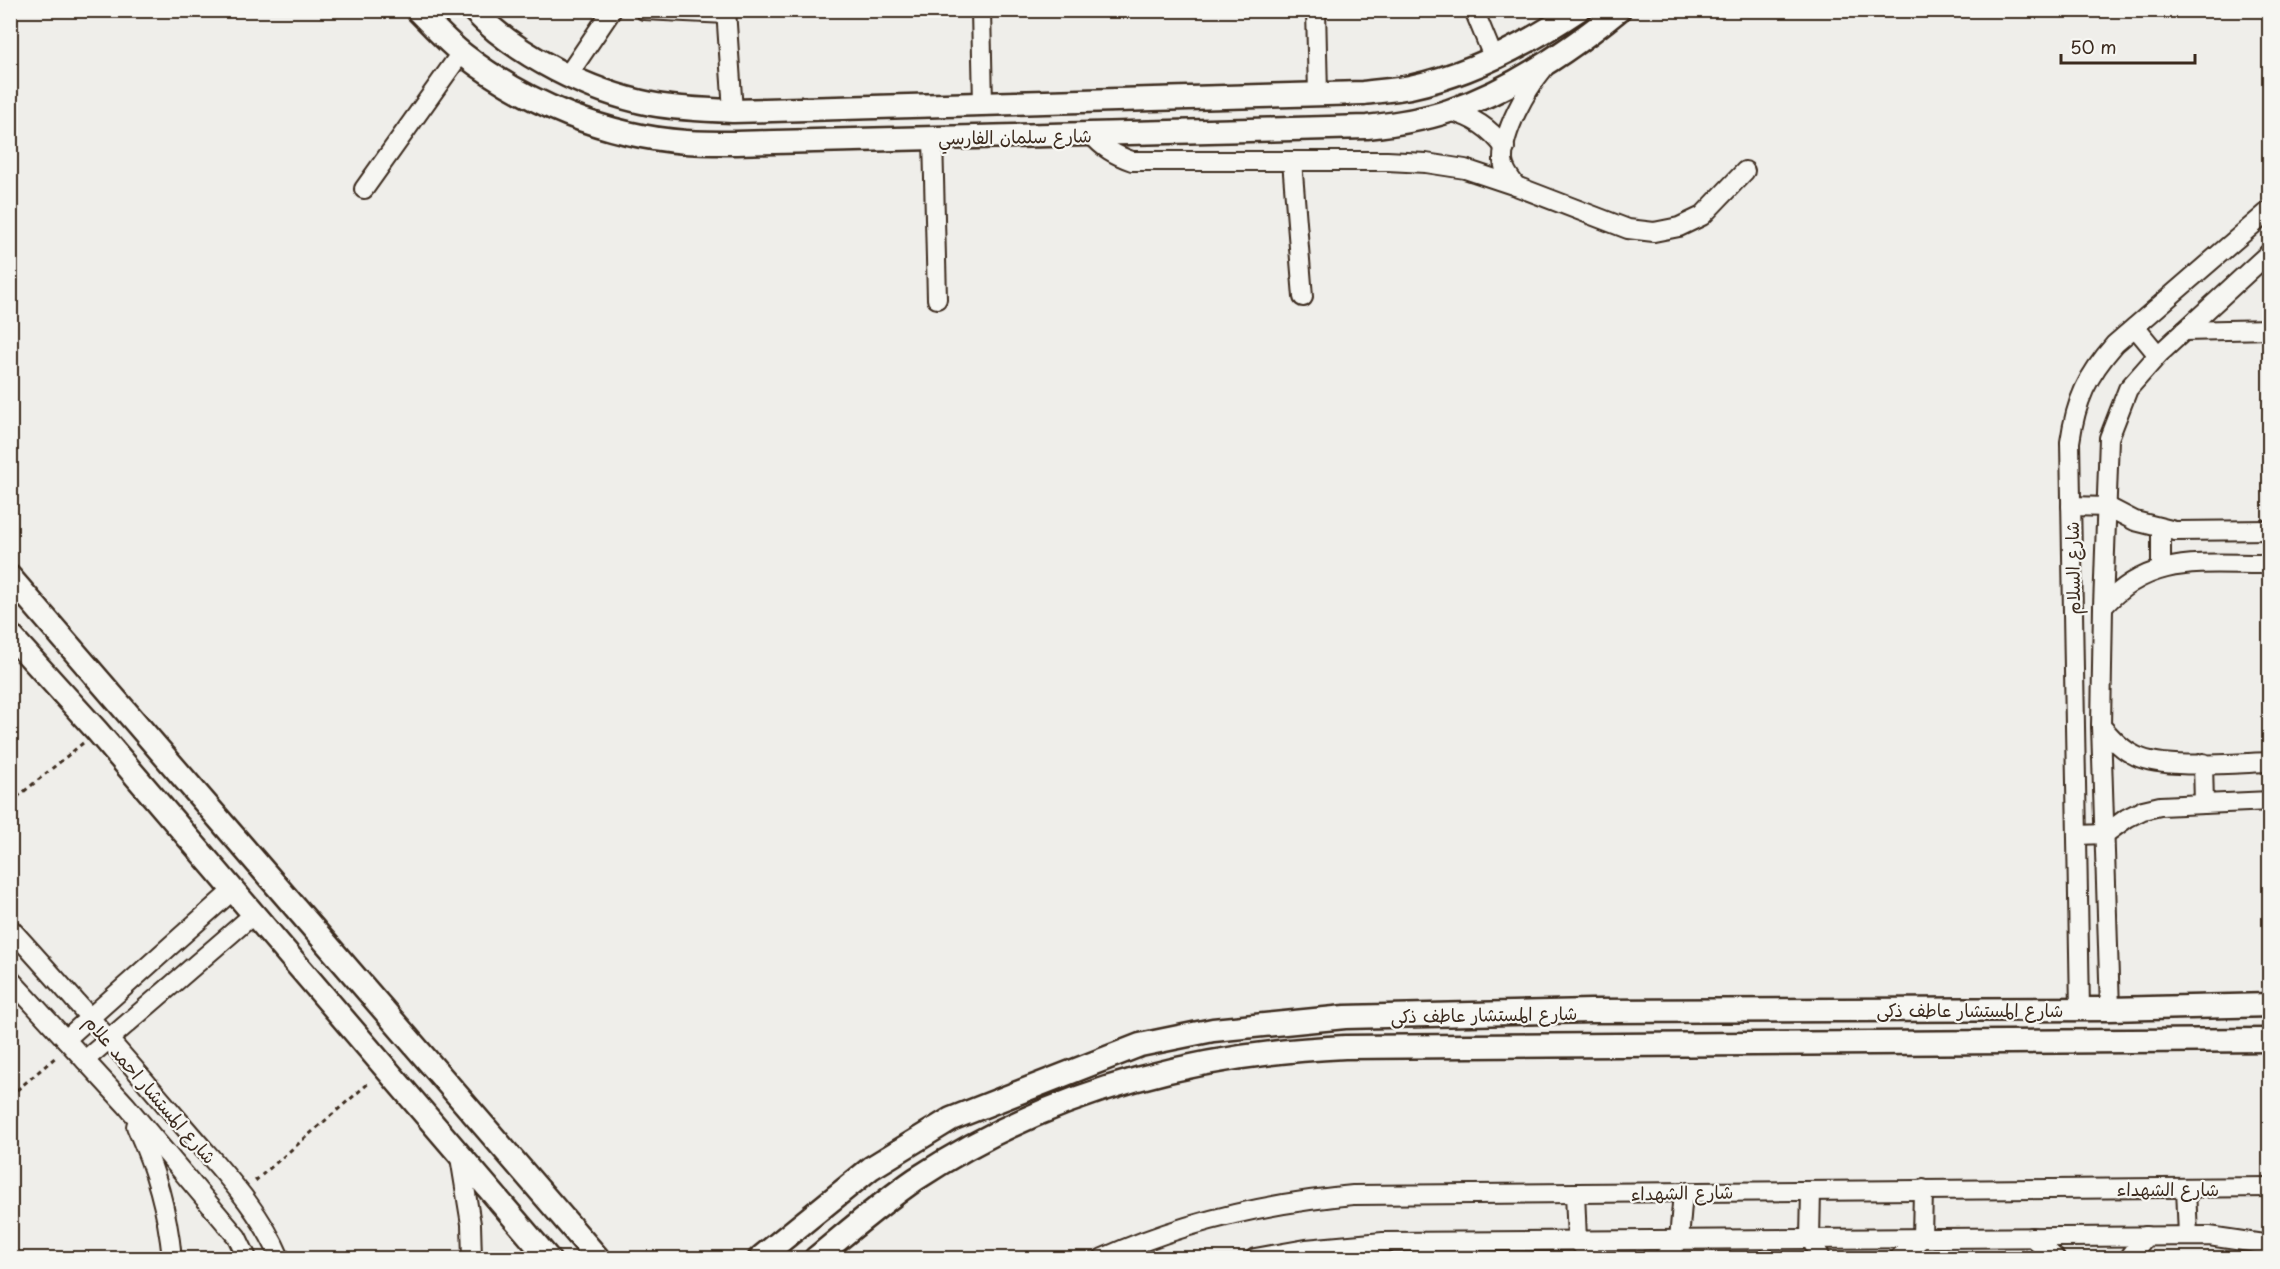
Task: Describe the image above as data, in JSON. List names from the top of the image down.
{
  "streets": {
    "street": [
      "شارع سلمان الفارسي",
      "شارع السلام",
      "شارع المستشار عاطف ذكى",
      "شارع المستشار احمد علام",
      "شارع الشهداء"
    ]
  },
  "crossings": [
    ["شارع السلام", "شارع المستشار عاطف ذكى"]
  ],
  "scale_bar": "50 m"
}
